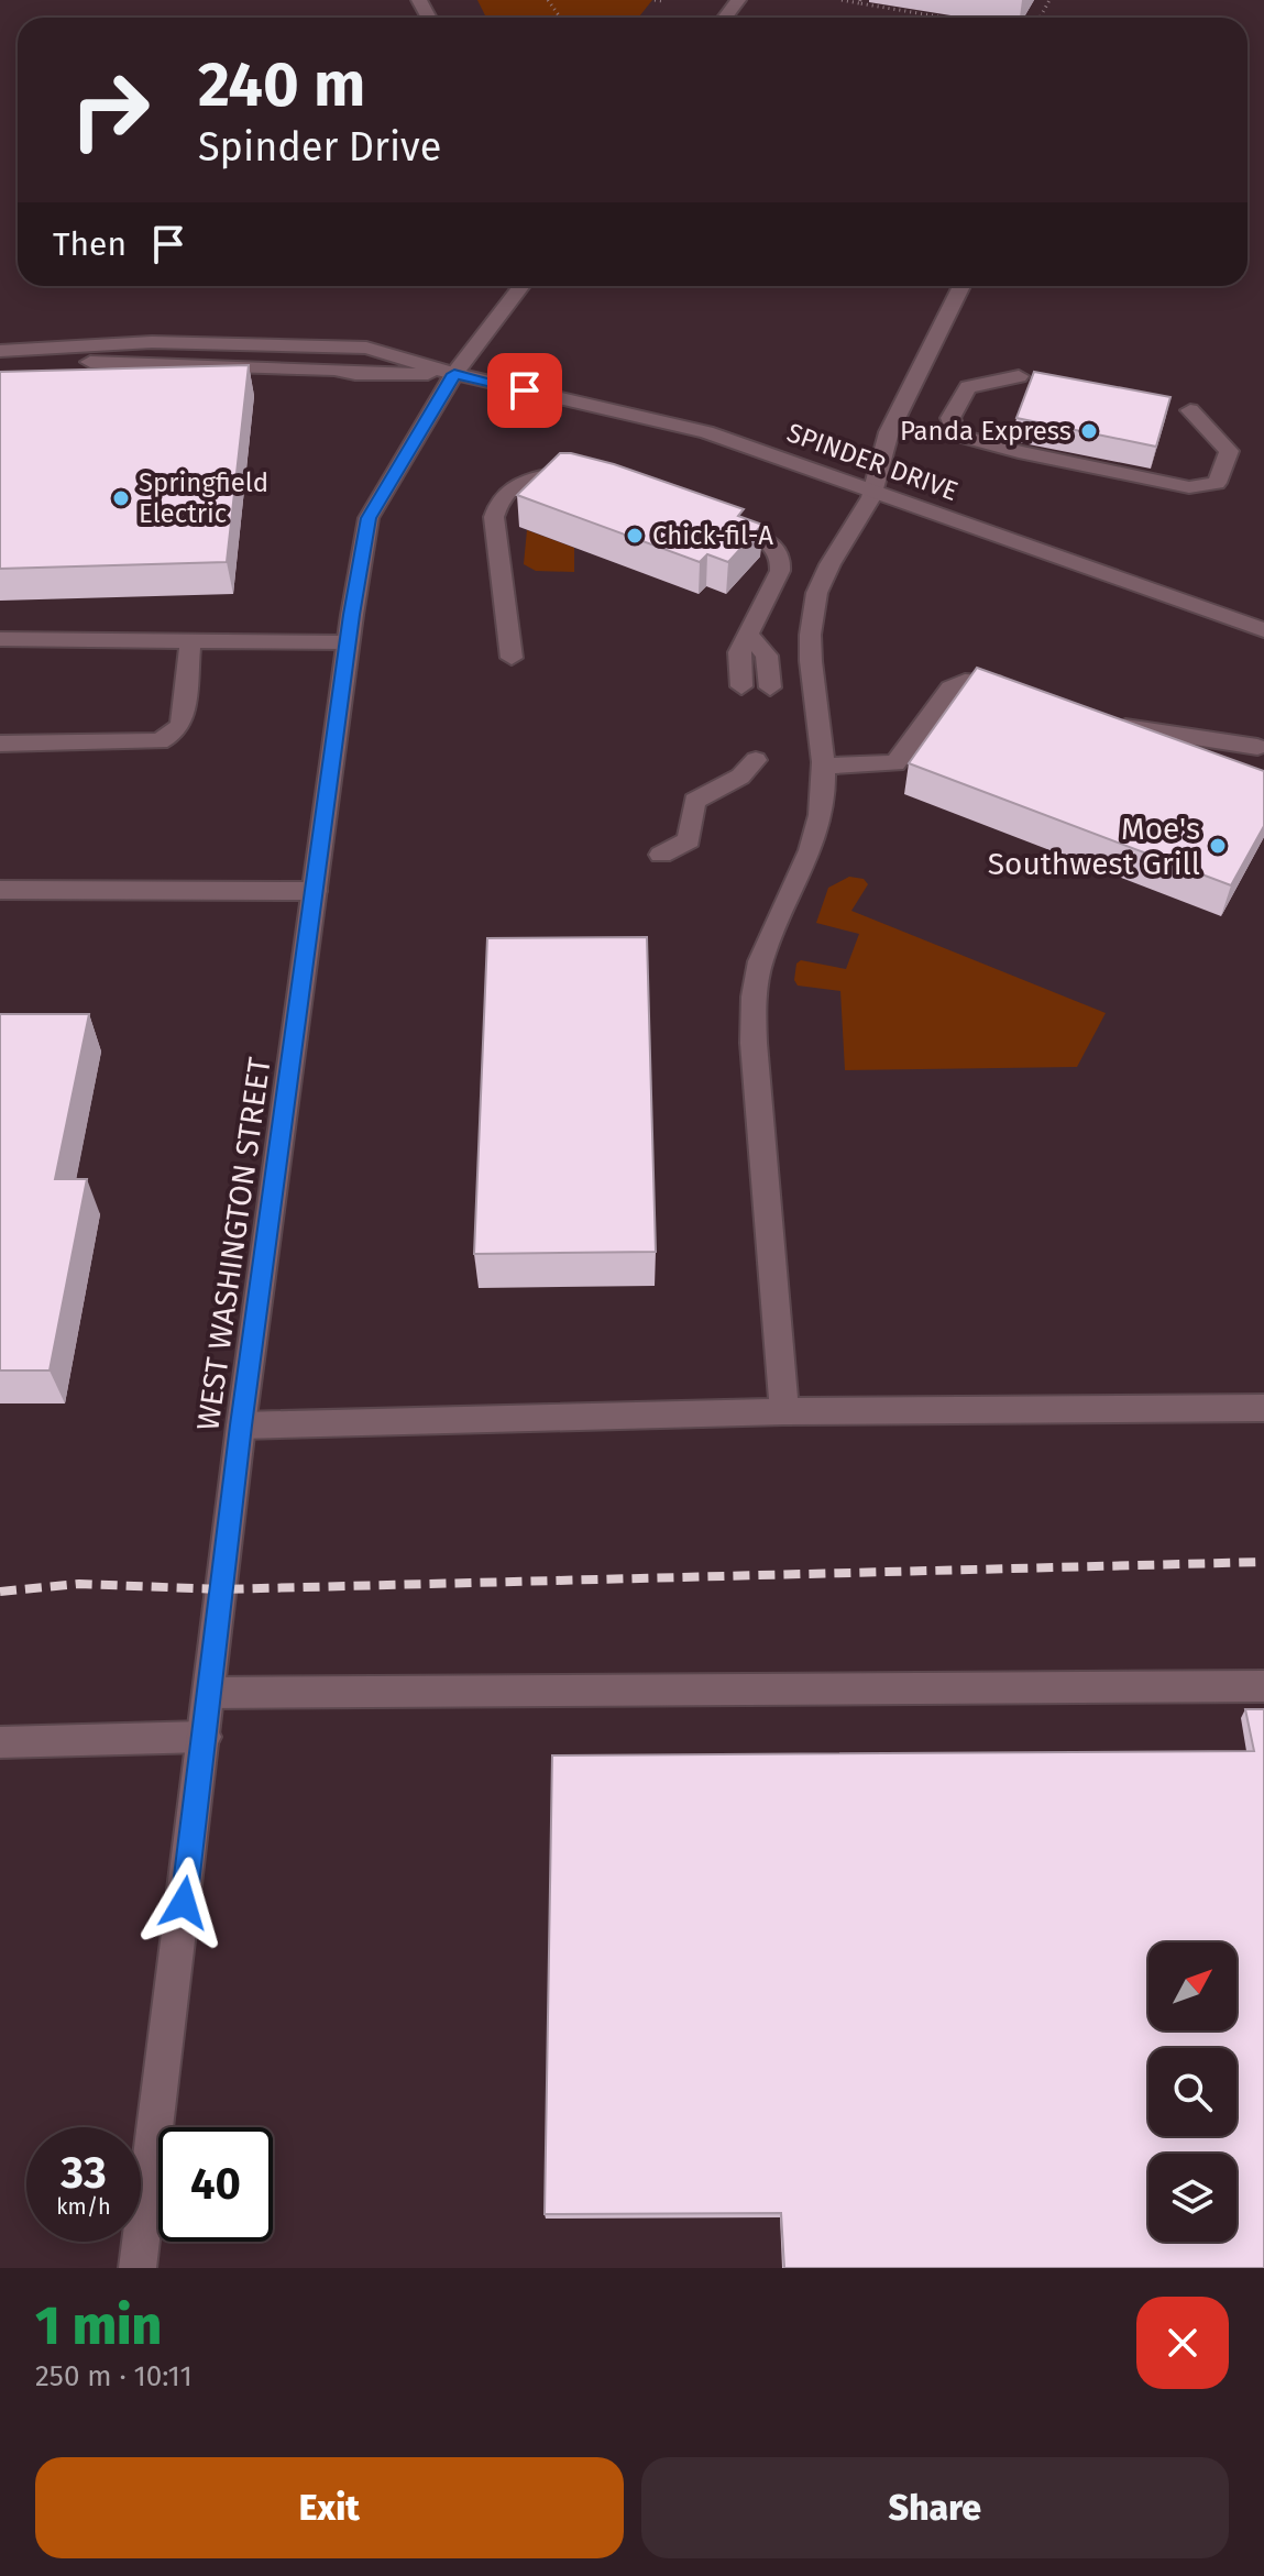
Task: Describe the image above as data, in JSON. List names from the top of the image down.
{
  "streets": {
    "street": ["SPINDER DRIVE", "WEST WASHINGTON STREET"]
  },
  "crossings": [
    ["SPINDER DRIVE", "WEST WASHINGTON STREET"]
  ],
  "places": [
    "Panda Express",
    "Springfield Electric",
    "Chick-fil-A",
    "Moe's Southwest Grill"
  ],
  "north": "top right",
  "page": {
    "turn": ["240 m", "Spinder Drive"],
    "then": "Then",
    "speed": "33 km/h",
    "limit": "40",
    "heading": ["1 min", "250 m · 10:11"],
    "buttons": ["Exit", "Share"]
  }
}
